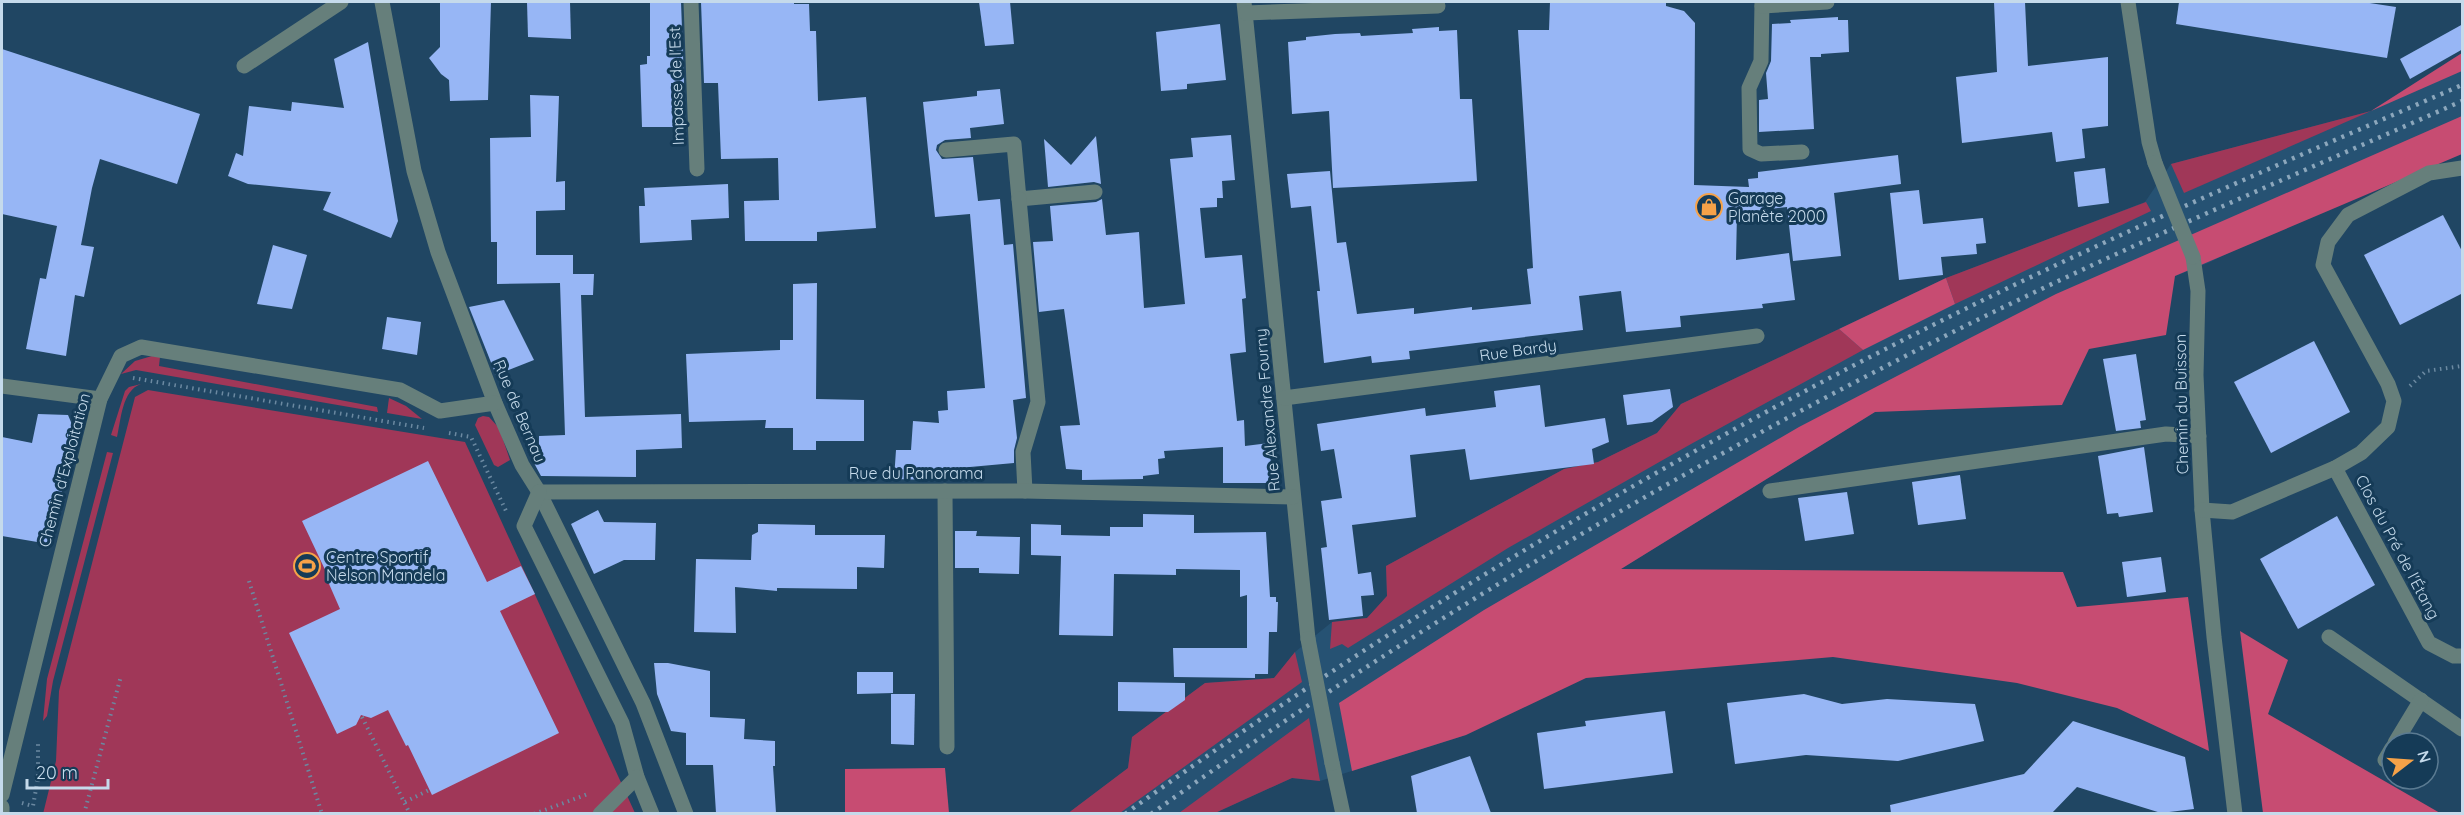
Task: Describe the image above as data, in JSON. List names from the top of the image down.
{
  "streets": {
    "street": [
      "Impasse de l'Est",
      "Rue Bardy",
      "Chemin du Buisson",
      "Rue Alexandre Fourny",
      "Rue de Bernau",
      "Chemin d'Exploitation",
      "Rue du Panorama",
      "Clos du Pré de l'Étang"
    ]
  },
  "crossings": [
    ["Rue Bardy", "Rue Alexandre Fourny"],
    ["Chemin du Buisson", "Clos du Pré de l'Étang"],
    ["Rue Alexandre Fourny", "Rue du Panorama"],
    ["Rue de Bernau", "Chemin d'Exploitation"],
    ["Rue de Bernau", "Rue du Panorama"]
  ],
  "places": {
    "shop": ["Garage Planète 2000"],
    "sports": ["Centre Sportif Nelson Mandela"]
  },
  "scale_bar": "20 m",
  "north": "right"
}
